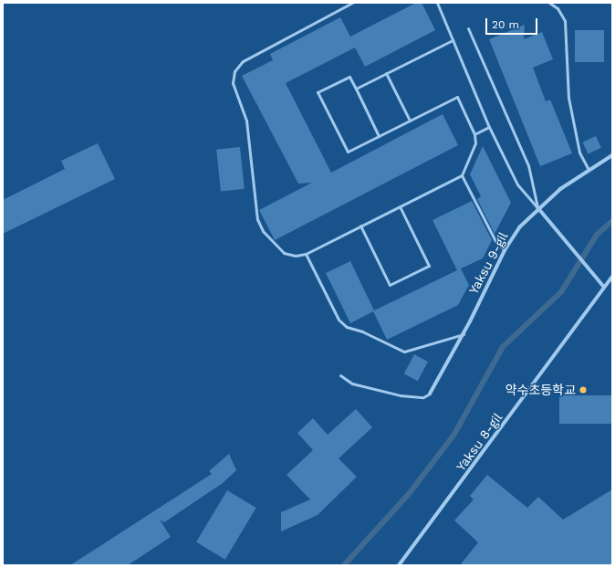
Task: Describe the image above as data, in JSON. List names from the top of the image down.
{
  "streets": {
    "street": ["Yaksu 9-gil", "Yaksu 8-gil"]
  },
  "places": ["약수초등학교"],
  "scale_bar": "20 m"
}
